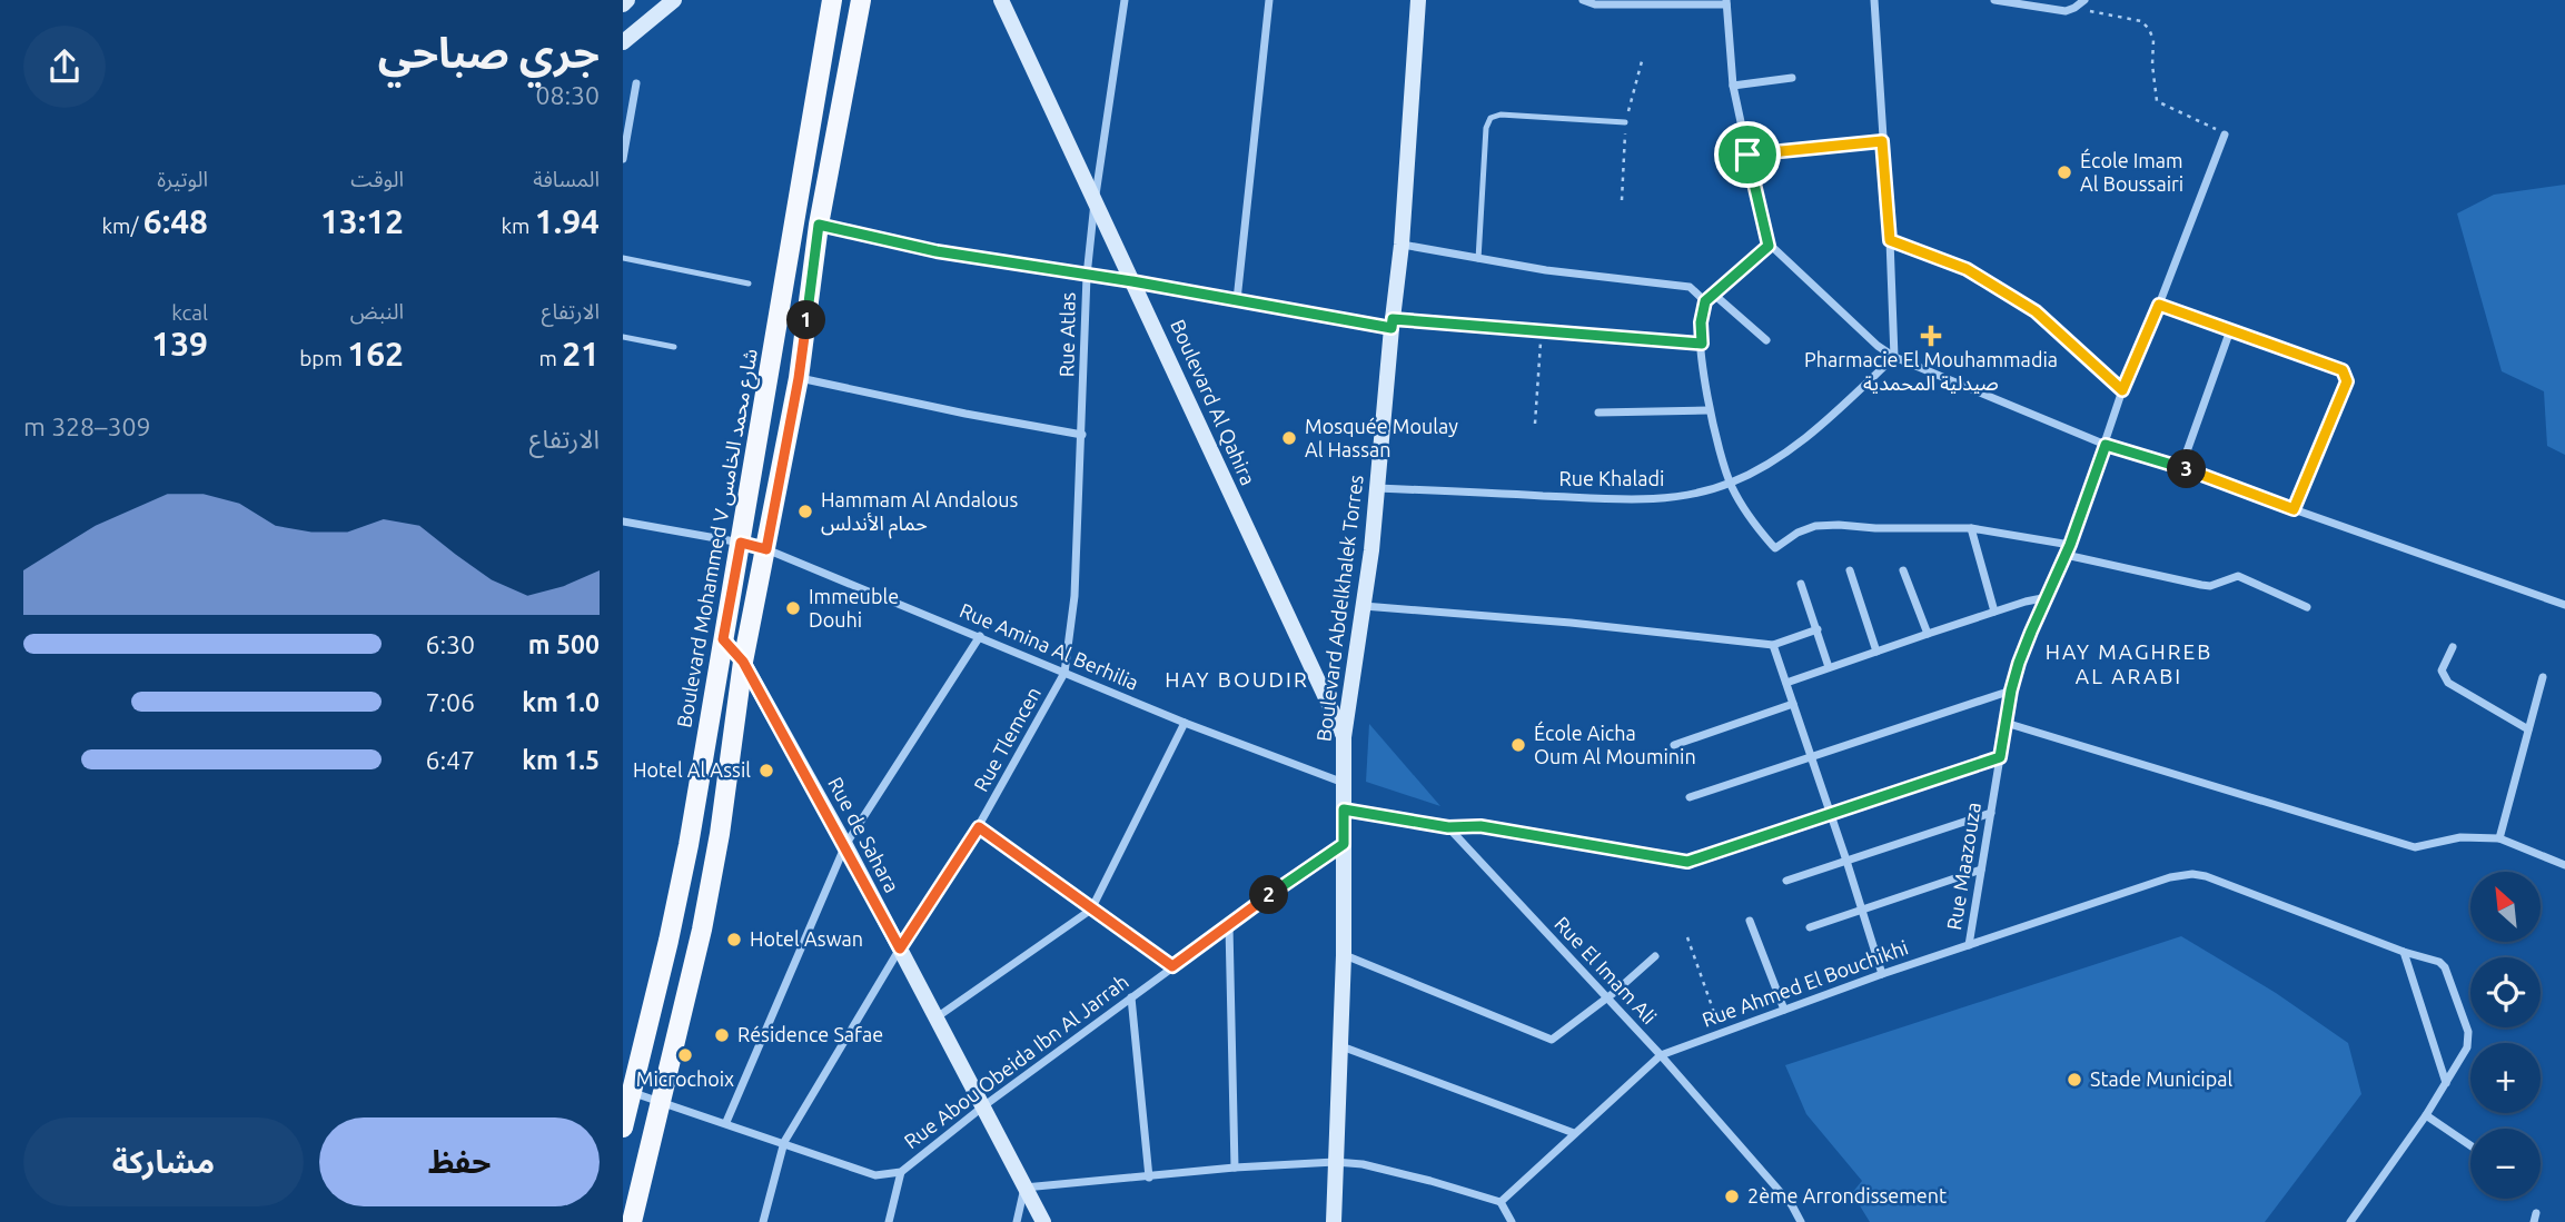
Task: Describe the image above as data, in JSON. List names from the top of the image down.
{
  "streets": {
    "main road": [
      "Boulevard Al Qahira",
      "Boulevard Mohammed V شارع محمد الخامس",
      "Boulevard Abdelkhalek Torres",
      "Rue de Sahara"
    ],
    "street": [
      "Rue Atlas",
      "Rue Khaladi",
      "Rue Amina Al Berhilia",
      "Rue Tlemcen",
      "Rue Maazouza",
      "Rue El Imam Ali",
      "Rue Ahmed El Bouchikhi",
      "Rue Abou Obeida Ibn Al Jarrah"
    ]
  },
  "crossings": [
    ["Rue Atlas", "Boulevard Al Qahira"],
    ["Rue Atlas", "Rue Amina Al Berhilia"],
    ["Rue Atlas", "Rue Tlemcen"],
    ["Boulevard Al Qahira", "Boulevard Abdelkhalek Torres"],
    ["Rue Khaladi", "Boulevard Abdelkhalek Torres"],
    ["Boulevard Mohammed V شارع محمد الخامس", "Rue Amina Al Berhilia"],
    ["Boulevard Mohammed V شارع محمد الخامس", "Rue de Sahara"],
    ["Boulevard Abdelkhalek Torres", "Rue Amina Al Berhilia"],
    ["Boulevard Abdelkhalek Torres", "Rue Abou Obeida Ibn Al Jarrah"],
    ["Rue Amina Al Berhilia", "Rue Tlemcen"],
    ["Rue Tlemcen", "Rue de Sahara"],
    ["Rue de Sahara", "Rue Abou Obeida Ibn Al Jarrah"],
    ["Rue Maazouza", "Rue Ahmed El Bouchikhi"],
    ["Rue El Imam Ali", "Rue Ahmed El Bouchikhi"]
  ],
  "districts": ["HAY MAGHREB AL ARABI", "HAY BOUDIR"],
  "places": {
    "other": [
      "École Imam Al Boussairi",
      "Mosquée Moulay Al Hassan",
      "Hammam Al Andalous حمام الأندلس",
      "Immeuble Douhi",
      "École Aicha Oum Al Mouminin",
      "Hotel Al Assil",
      "Hotel Aswan",
      "Résidence Safae",
      "Microchoix",
      "Stade Municipal",
      "2ème Arrondissement"
    ],
    "health": ["Pharmacie El Mouhammadia صيدلية المحمدية"]
  },
  "north": "top left",
  "page": {
    "heading": ["جري صباحي", "08:30"],
    "stats": [
      ["المسافة", "1.94 km"],
      ["الوقت", "13:12"],
      ["الوتيرة", "6:48 /km"],
      ["الارتفاع", "21 m"],
      ["النبض", "162 bpm"],
      ["kcal", "139"]
    ],
    "pins": ["1", "3", "2"],
    "chart": ["الارتفاع", "309–328 m"],
    "list": [
      {
        "name": "500 m",
        "note": "6:30"
      },
      {
        "name": "1.0 km",
        "note": "7:06"
      },
      {
        "name": "1.5 km",
        "note": "6:47"
      }
    ],
    "map_buttons": ["+", "−"],
    "buttons": ["حفظ", "مشاركة"]
  }
}
